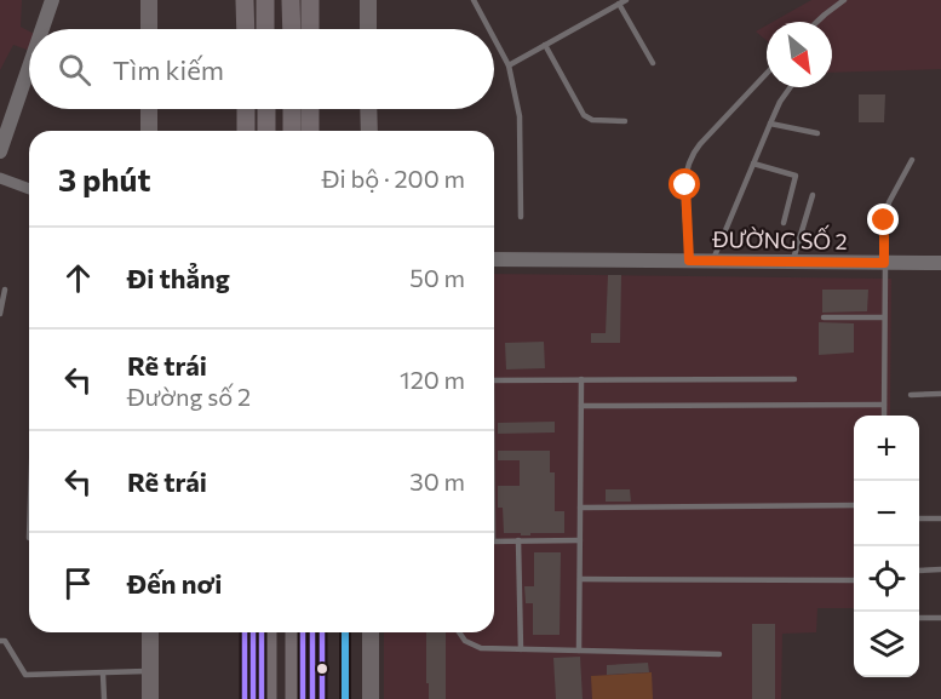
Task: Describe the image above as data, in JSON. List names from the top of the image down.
{
  "streets": {
    "street": ["ĐƯỜNG SỐ 2"]
  },
  "north": "bottom right",
  "page": {
    "search": "Tìm kiếm",
    "heading": ["3 phút", "Đi bộ · 200 m"],
    "list": [
      ["Đi thẳng", "50 m"],
      ["Rẽ trái", "Đường số 2", "120 m"],
      ["Rẽ trái", "30 m"],
      "Đến nơi"
    ],
    "map_buttons": ["+", "−"]
  }
}
